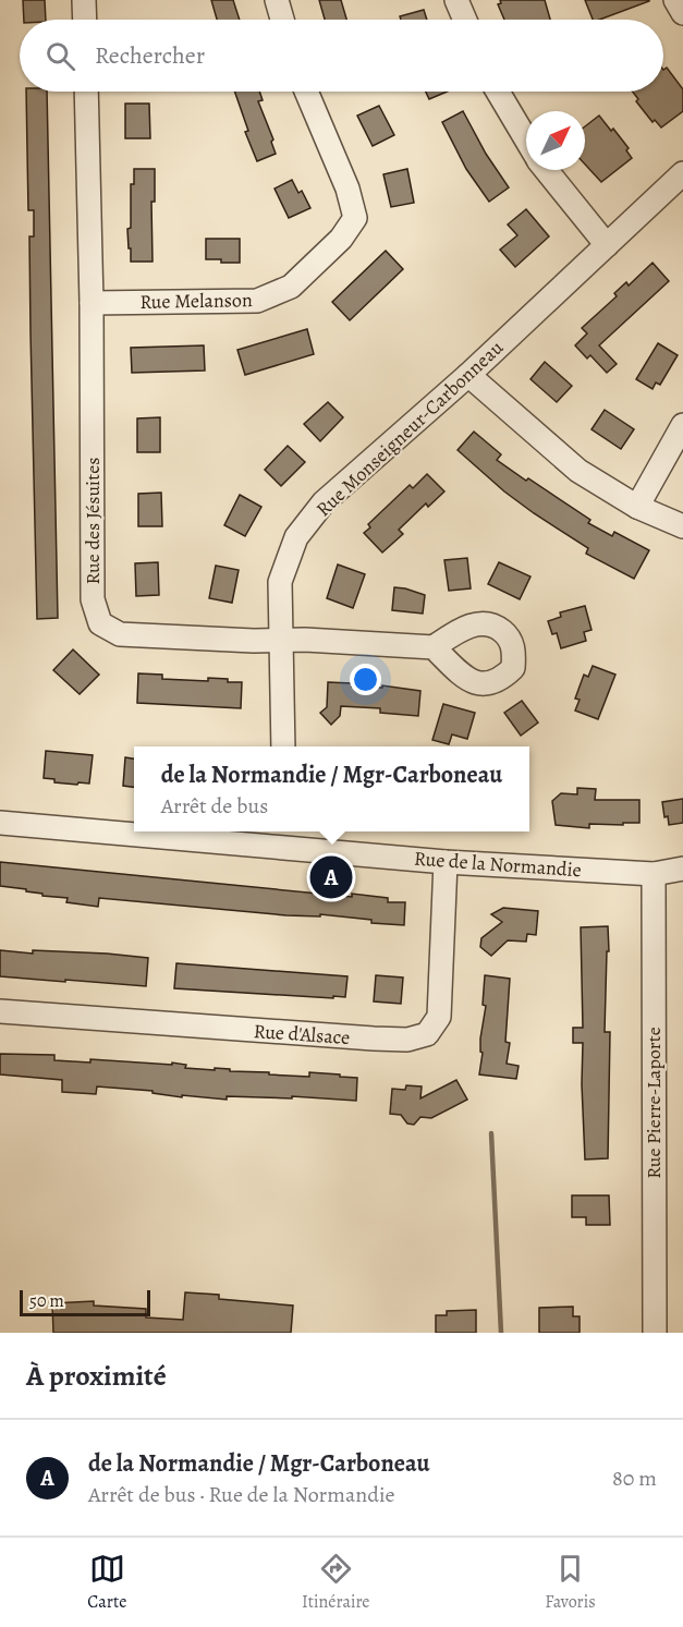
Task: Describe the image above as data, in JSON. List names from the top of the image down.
{
  "streets": {
    "street": [
      "Rue Melanson",
      "Rue Monseigneur-Carbonneau",
      "Rue des Jésuites",
      "Rue de la Normandie",
      "Rue d'Alsace",
      "Rue Pierre-Laporte"
    ]
  },
  "crossings": [
    ["Rue Melanson", "Rue des Jésuites"],
    ["Rue Monseigneur-Carbonneau", "Rue des Jésuites"],
    ["Rue de la Normandie", "Rue d'Alsace"],
    ["Rue de la Normandie", "Rue Pierre-Laporte"]
  ],
  "scale_bar": "50 m",
  "north": "top right",
  "page": {
    "search": "Rechercher",
    "popup": ["de la Normandie / Mgr-Carboneau", "Arrêt de bus"],
    "pins": "A",
    "scale": "50 m",
    "heading": "À proximité",
    "list": [
      {
        "mark": "A",
        "name": "de la Normandie / Mgr-Carboneau",
        "note": "Arrêt de bus · Rue de la Normandie",
        "value": "80 m"
      }
    ],
    "nav": ["Carte", "Itinéraire", "Favoris"]
  }
}
